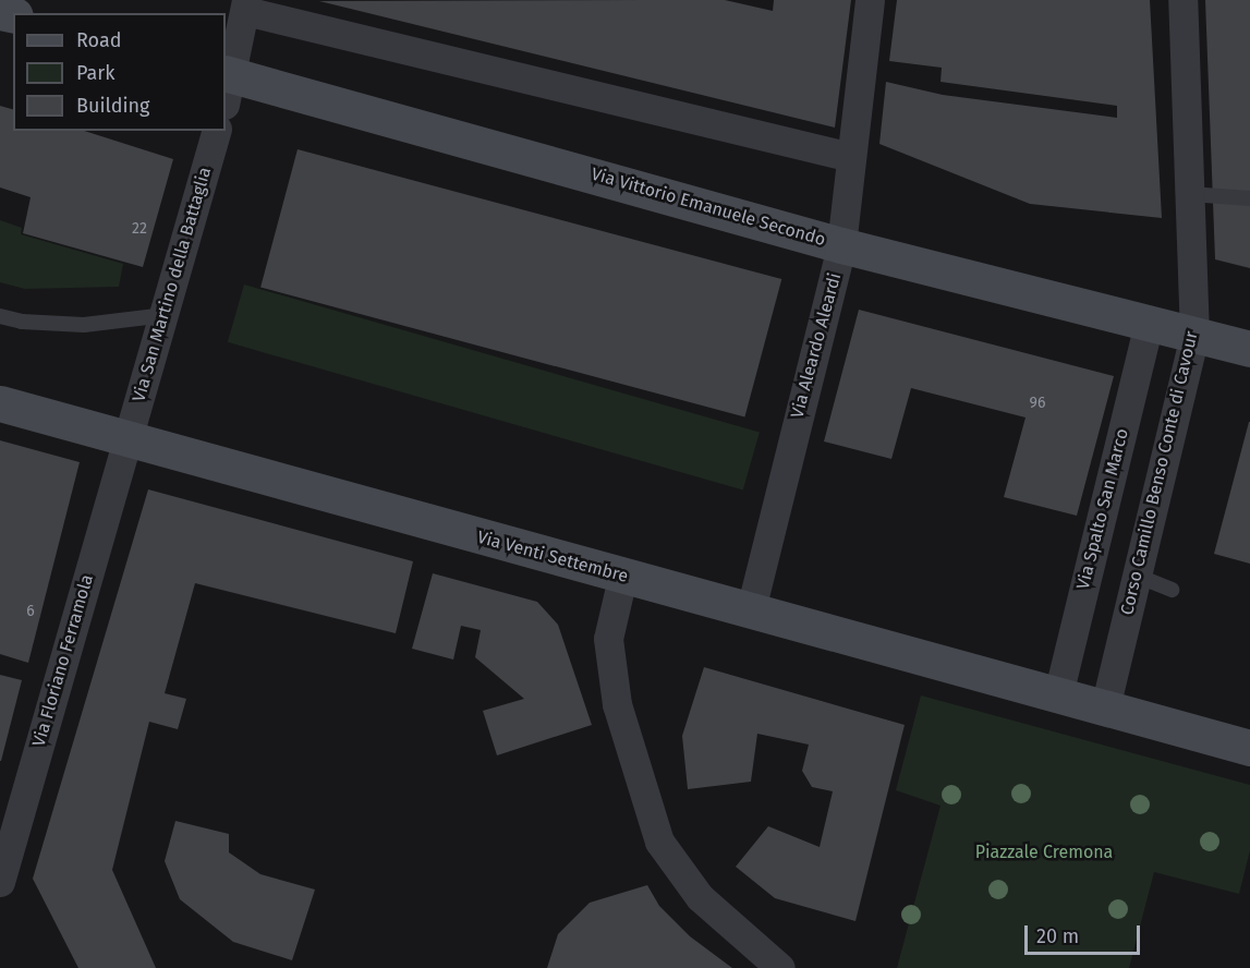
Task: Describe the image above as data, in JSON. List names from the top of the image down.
{
  "streets": {
    "main road": ["Via Vittorio Emanuele Secondo", "Via Venti Settembre"],
    "street": [
      "Via San Martino della Battaglia",
      "Via Aleardo Aleardi",
      "Corso Camillo Benso Conte di Cavour",
      "Via Spalto San Marco",
      "Via Floriano Ferramola"
    ]
  },
  "crossings": [
    ["Via Vittorio Emanuele Secondo", "Via Aleardo Aleardi"],
    ["Via Vittorio Emanuele Secondo", "Corso Camillo Benso Conte di Cavour"],
    ["Via Vittorio Emanuele Secondo", "Via Spalto San Marco"],
    ["Via San Martino della Battaglia", "Via Venti Settembre"],
    ["Via San Martino della Battaglia", "Via Floriano Ferramola"],
    ["Via Aleardo Aleardi", "Via Venti Settembre"],
    ["Corso Camillo Benso Conte di Cavour", "Via Venti Settembre"],
    ["Via Spalto San Marco", "Via Venti Settembre"],
    ["Via Venti Settembre", "Via Floriano Ferramola"]
  ],
  "parks": ["Piazzale Cremona"],
  "house_numbers": ["22", "96", "6"],
  "legend": ["Road", "Park", "Building"],
  "scale_bar": "20 m"
}
